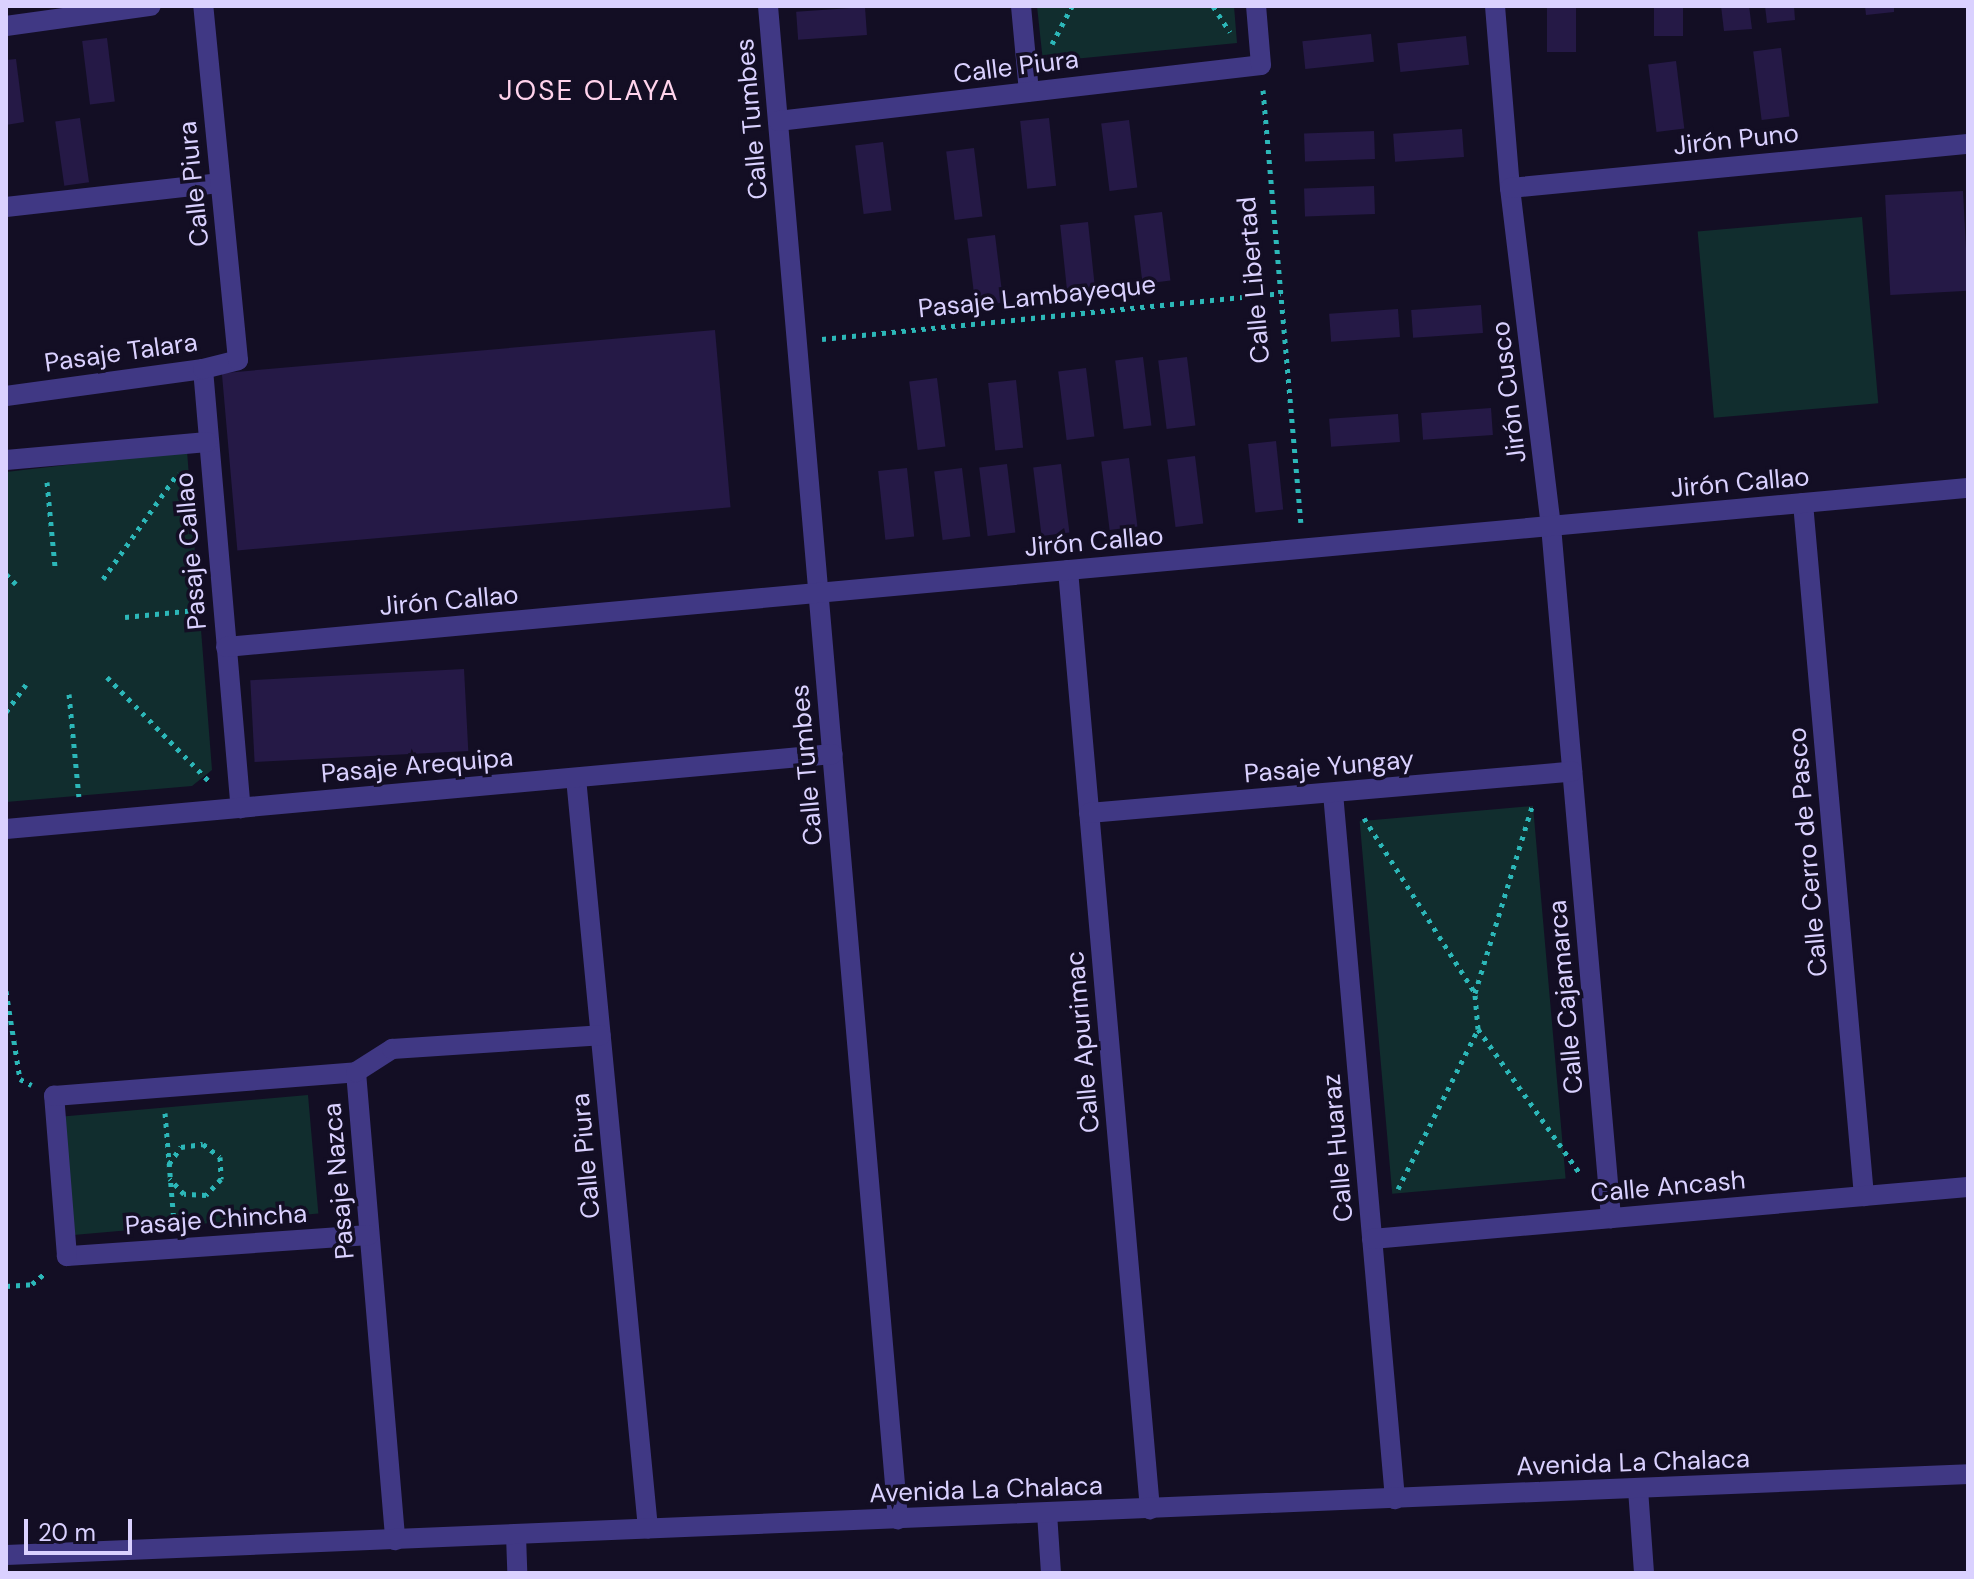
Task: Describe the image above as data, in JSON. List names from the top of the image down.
{
  "streets": {
    "street": [
      "Calle Piura",
      "Calle Tumbes",
      "Jirón Puno",
      "Pasaje Talara",
      "Jirón Cusco",
      "Jirón Callao",
      "Pasaje Callao",
      "Pasaje Arequipa",
      "Pasaje Yungay",
      "Calle Cerro de Pasco",
      "Calle Cajamarca",
      "Calle Apurimac",
      "Calle Huaraz",
      "Pasaje Nazca",
      "Calle Ancash",
      "Pasaje Chincha",
      "Avenida La Chalaca"
    ],
    "path": ["Calle Libertad", "Pasaje Lambayeque"]
  },
  "crossings": [
    ["Calle Piura", "Calle Tumbes"],
    ["Calle Piura", "Calle Libertad"],
    ["Calle Piura", "Pasaje Talara"],
    ["Calle Piura", "Pasaje Arequipa"],
    ["Calle Piura", "Avenida La Chalaca"],
    ["Calle Tumbes", "Pasaje Lambayeque"],
    ["Calle Tumbes", "Jirón Callao"],
    ["Calle Tumbes", "Pasaje Arequipa"],
    ["Calle Tumbes", "Avenida La Chalaca"],
    ["Jirón Puno", "Jirón Cusco"],
    ["Calle Libertad", "Pasaje Lambayeque"],
    ["Calle Libertad", "Jirón Callao"],
    ["Jirón Cusco", "Jirón Callao"],
    ["Jirón Cusco", "Pasaje Yungay"],
    ["Jirón Cusco", "Calle Cajamarca"],
    ["Jirón Callao", "Pasaje Callao"],
    ["Jirón Callao", "Calle Cerro de Pasco"],
    ["Jirón Callao", "Calle Apurimac"],
    ["Pasaje Callao", "Pasaje Arequipa"],
    ["Pasaje Yungay", "Calle Cajamarca"],
    ["Pasaje Yungay", "Calle Apurimac"],
    ["Pasaje Yungay", "Calle Huaraz"],
    ["Calle Cerro de Pasco", "Calle Ancash"],
    ["Calle Cajamarca", "Calle Ancash"],
    ["Calle Apurimac", "Avenida La Chalaca"],
    ["Calle Huaraz", "Calle Ancash"],
    ["Calle Huaraz", "Avenida La Chalaca"],
    ["Pasaje Nazca", "Pasaje Chincha"],
    ["Pasaje Nazca", "Avenida La Chalaca"]
  ],
  "districts": ["JOSE OLAYA"],
  "scale_bar": "20 m"
}
